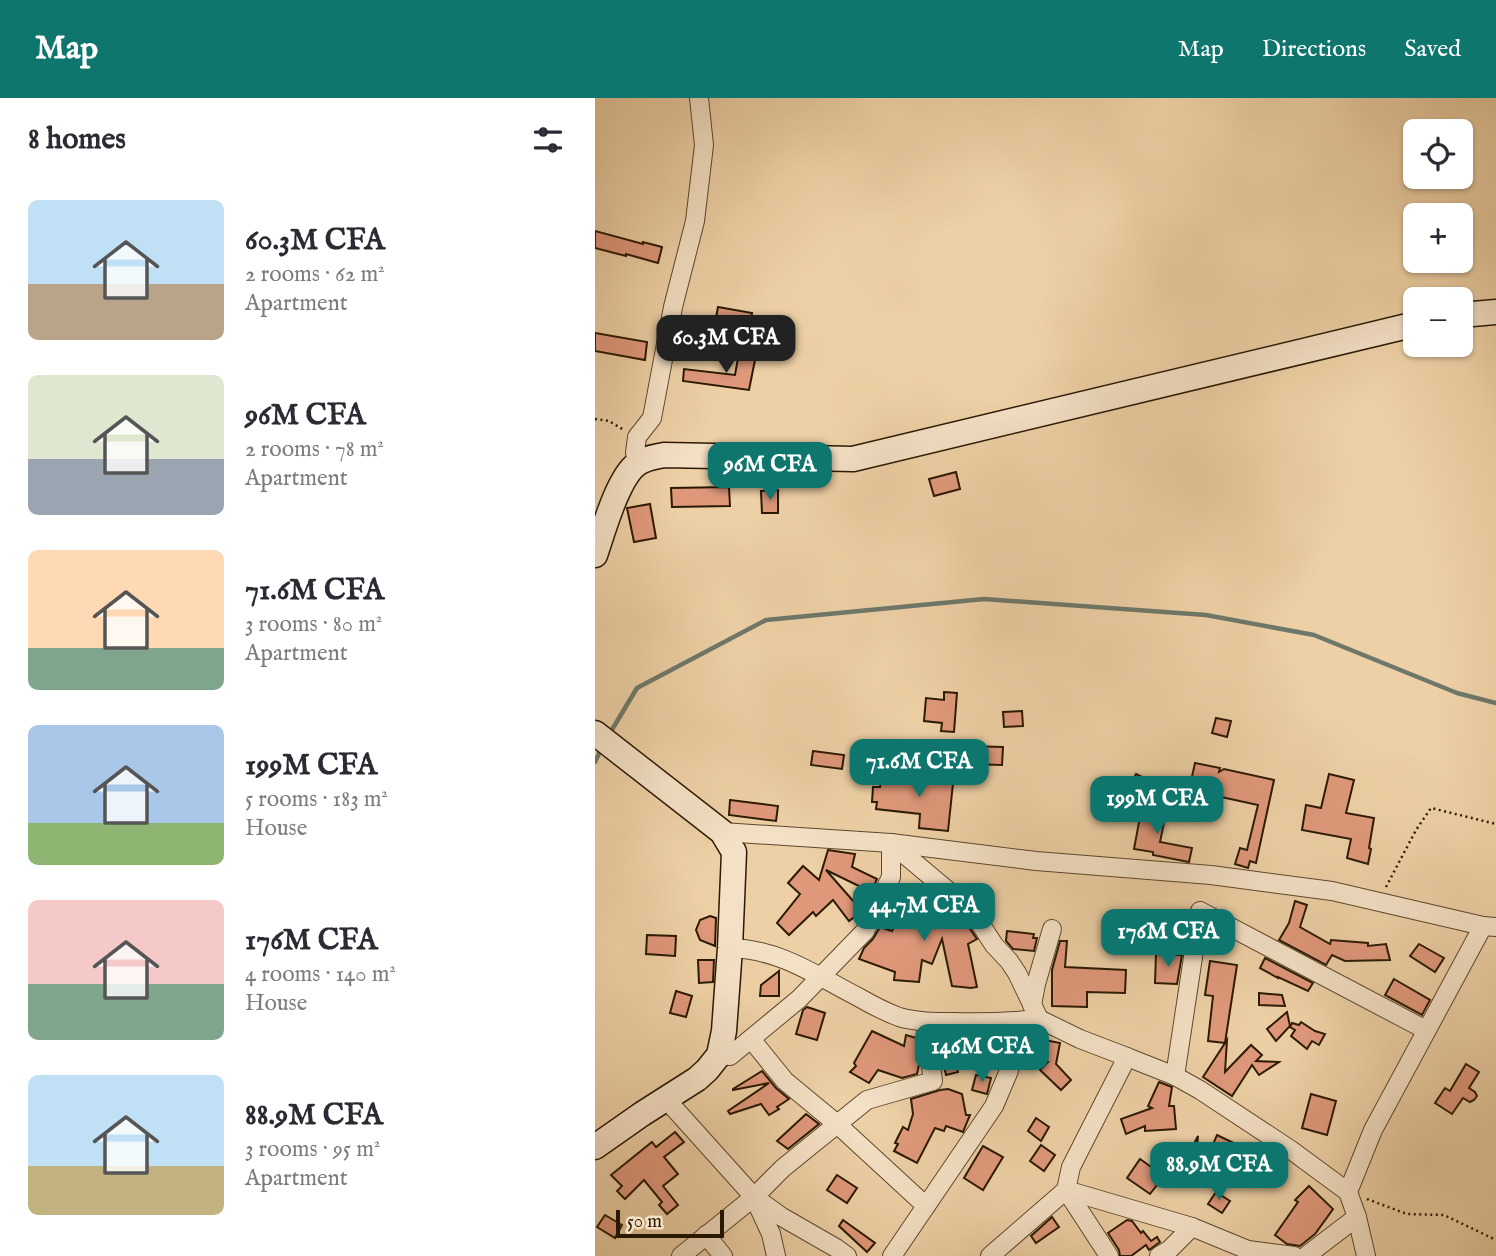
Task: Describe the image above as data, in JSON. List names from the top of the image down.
{
  "scale_bar": "50 m",
  "page": {
    "header": "Map",
    "nav": ["Map", "Directions", "Saved"],
    "heading": "8 homes",
    "map_buttons": ["+", "−"],
    "list": [
      {
        "name": "60.3M CFA",
        "note": "2 rooms · 62 m² · Apartment"
      },
      {
        "name": "96M CFA",
        "note": "2 rooms · 78 m² · Apartment"
      },
      {
        "name": "71.6M CFA",
        "note": "3 rooms · 80 m² · Apartment"
      },
      {
        "name": "199M CFA",
        "note": "5 rooms · 183 m² · House"
      },
      {
        "name": "176M CFA",
        "note": "4 rooms · 140 m² · House"
      },
      {
        "name": "88.9M CFA",
        "note": "3 rooms · 95 m² · Apartment"
      }
    ],
    "price": [
      "60.3M CFA",
      "96M CFA",
      "71.6M CFA",
      "199M CFA",
      "44.7M CFA",
      "176M CFA",
      "146M CFA",
      "88.9M CFA"
    ],
    "scale": "50 m"
  }
}
